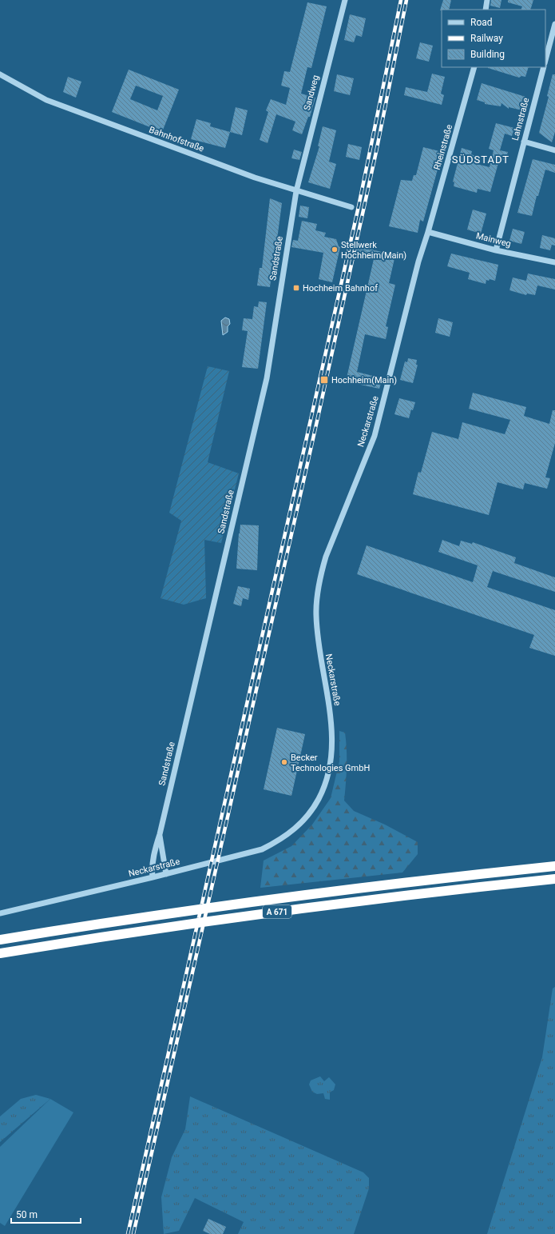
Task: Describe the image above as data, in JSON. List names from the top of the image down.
{
  "streets": {
    "highway": ["A 671"],
    "street": [
      "Sandweg",
      "Lahnstraße",
      "Bahnhofstraße",
      "Rheinstraße",
      "Mainweg",
      "Sandstraße",
      "Neckarstraße"
    ]
  },
  "crossings": [
    ["Sandweg", "Bahnhofstraße"],
    ["Sandweg", "Sandstraße"],
    ["Lahnstraße", "Mainweg"],
    ["Bahnhofstraße", "Sandstraße"],
    ["Rheinstraße", "Mainweg"],
    ["Rheinstraße", "Neckarstraße"],
    ["Mainweg", "Neckarstraße"],
    ["Sandstraße", "Neckarstraße"]
  ],
  "districts": ["SÜDSTADT"],
  "places": {
    "other": ["Stellwerk Hochheim(Main)", "Becker Technologies GmbH"],
    "transit": ["Hochheim Bahnhof", "Hochheim(Main)"]
  },
  "legend": ["Road", "Railway", "Building"],
  "scale_bar": "50 m"
}
